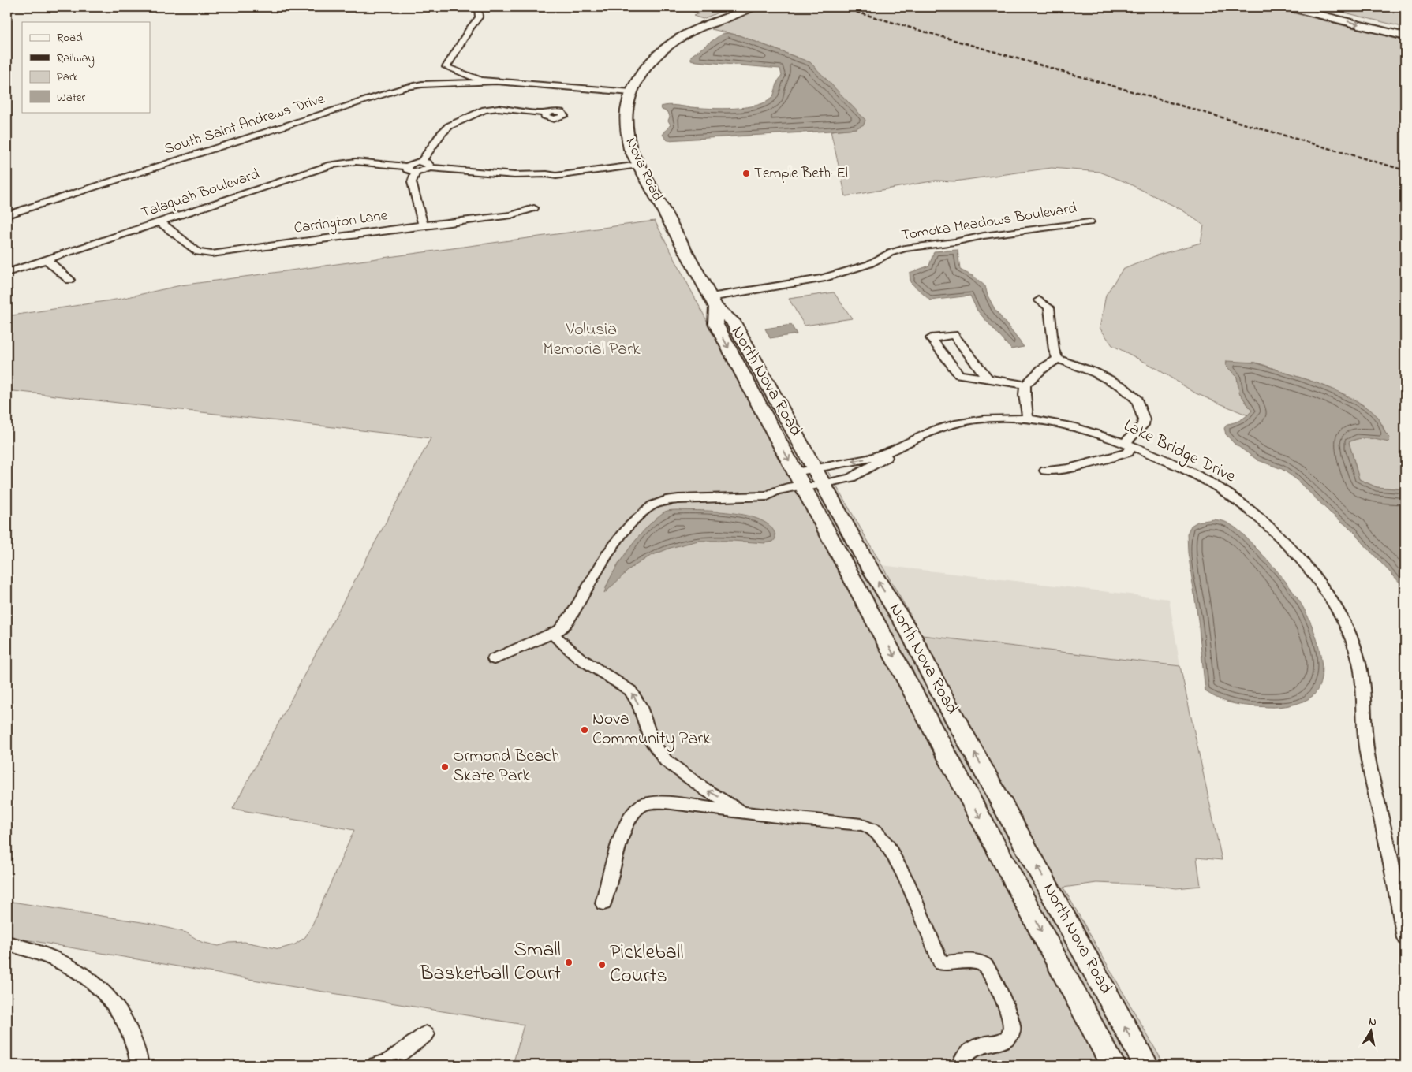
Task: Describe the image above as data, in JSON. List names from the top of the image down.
{
  "streets": {
    "main road": ["Nova Road", "North Nova Road"],
    "street": [
      "South Saint Andrews Drive",
      "Talaquah Boulevard",
      "Carrington Lane",
      "Tomoka Meadows Boulevard",
      "Lake Bridge Drive"
    ]
  },
  "crossings": [
    ["Nova Road", "Tomoka Meadows Boulevard"],
    ["Nova Road", "North Nova Road"],
    ["Talaquah Boulevard", "Carrington Lane"],
    ["Tomoka Meadows Boulevard", "North Nova Road"],
    ["North Nova Road", "Lake Bridge Drive"]
  ],
  "parks": ["Volusia Memorial Park"],
  "places": [
    "Temple Beth-El",
    "Nova Community Park",
    "Ormond Beach Skate Park",
    "Small Basketball Court",
    "Pickleball Courts"
  ],
  "legend": [
    "Road",
    "Railway",
    "Park",
    "Water"
  ],
  "north": "top"
}
